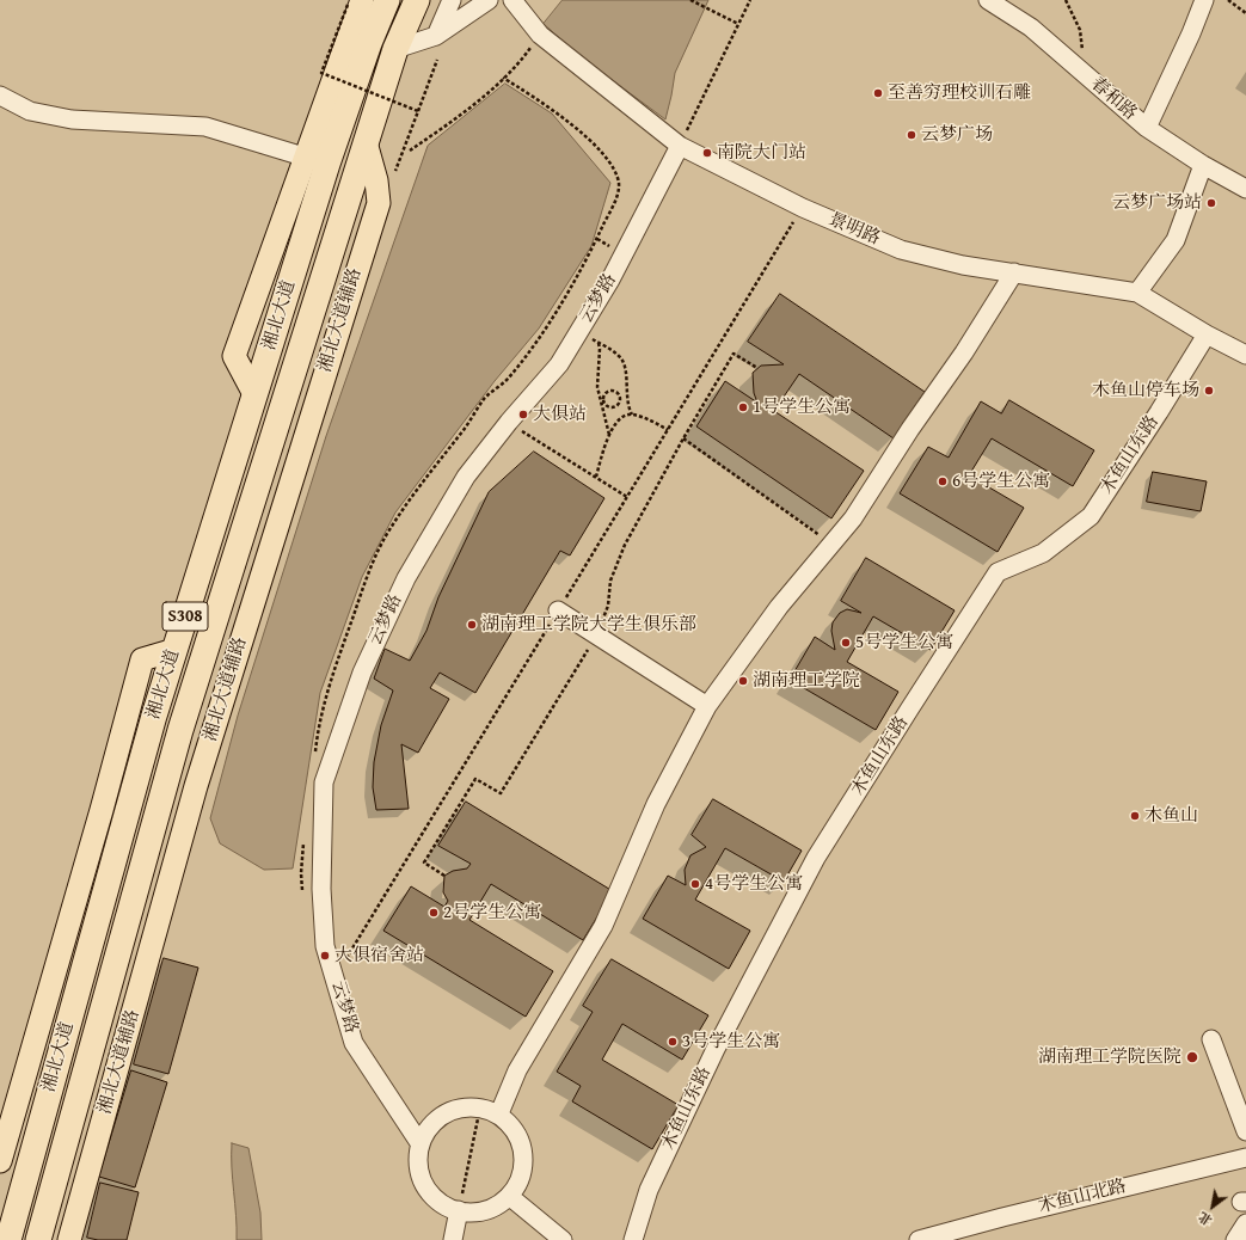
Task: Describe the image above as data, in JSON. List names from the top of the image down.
{
  "streets": {
    "highway": ["湘北大道", "S308"],
    "main road": ["湘北大道辅路"],
    "street": [
      "春和路",
      "景明路",
      "云梦路",
      "木鱼山东路",
      "木鱼山北路"
    ]
  },
  "crossings": [
    ["景明路", "云梦路"],
    ["景明路", "木鱼山东路"],
    ["湘北大道", "湘北大道辅路"]
  ],
  "places": [
    "至善穷理校训石雕",
    "云梦广场",
    "南院大门站",
    "云梦广场站",
    "木鱼山停车场",
    "1号学生公寓",
    "大俱站",
    "6号学生公寓",
    "湖南理工学院大学生俱乐部",
    "5号学生公寓",
    "湖南理工学院",
    "木鱼山",
    "4号学生公寓",
    "2号学生公寓",
    "大俱宿舍站",
    "3号学生公寓",
    "湖南理工学院医院"
  ],
  "north": "bottom left"
}
